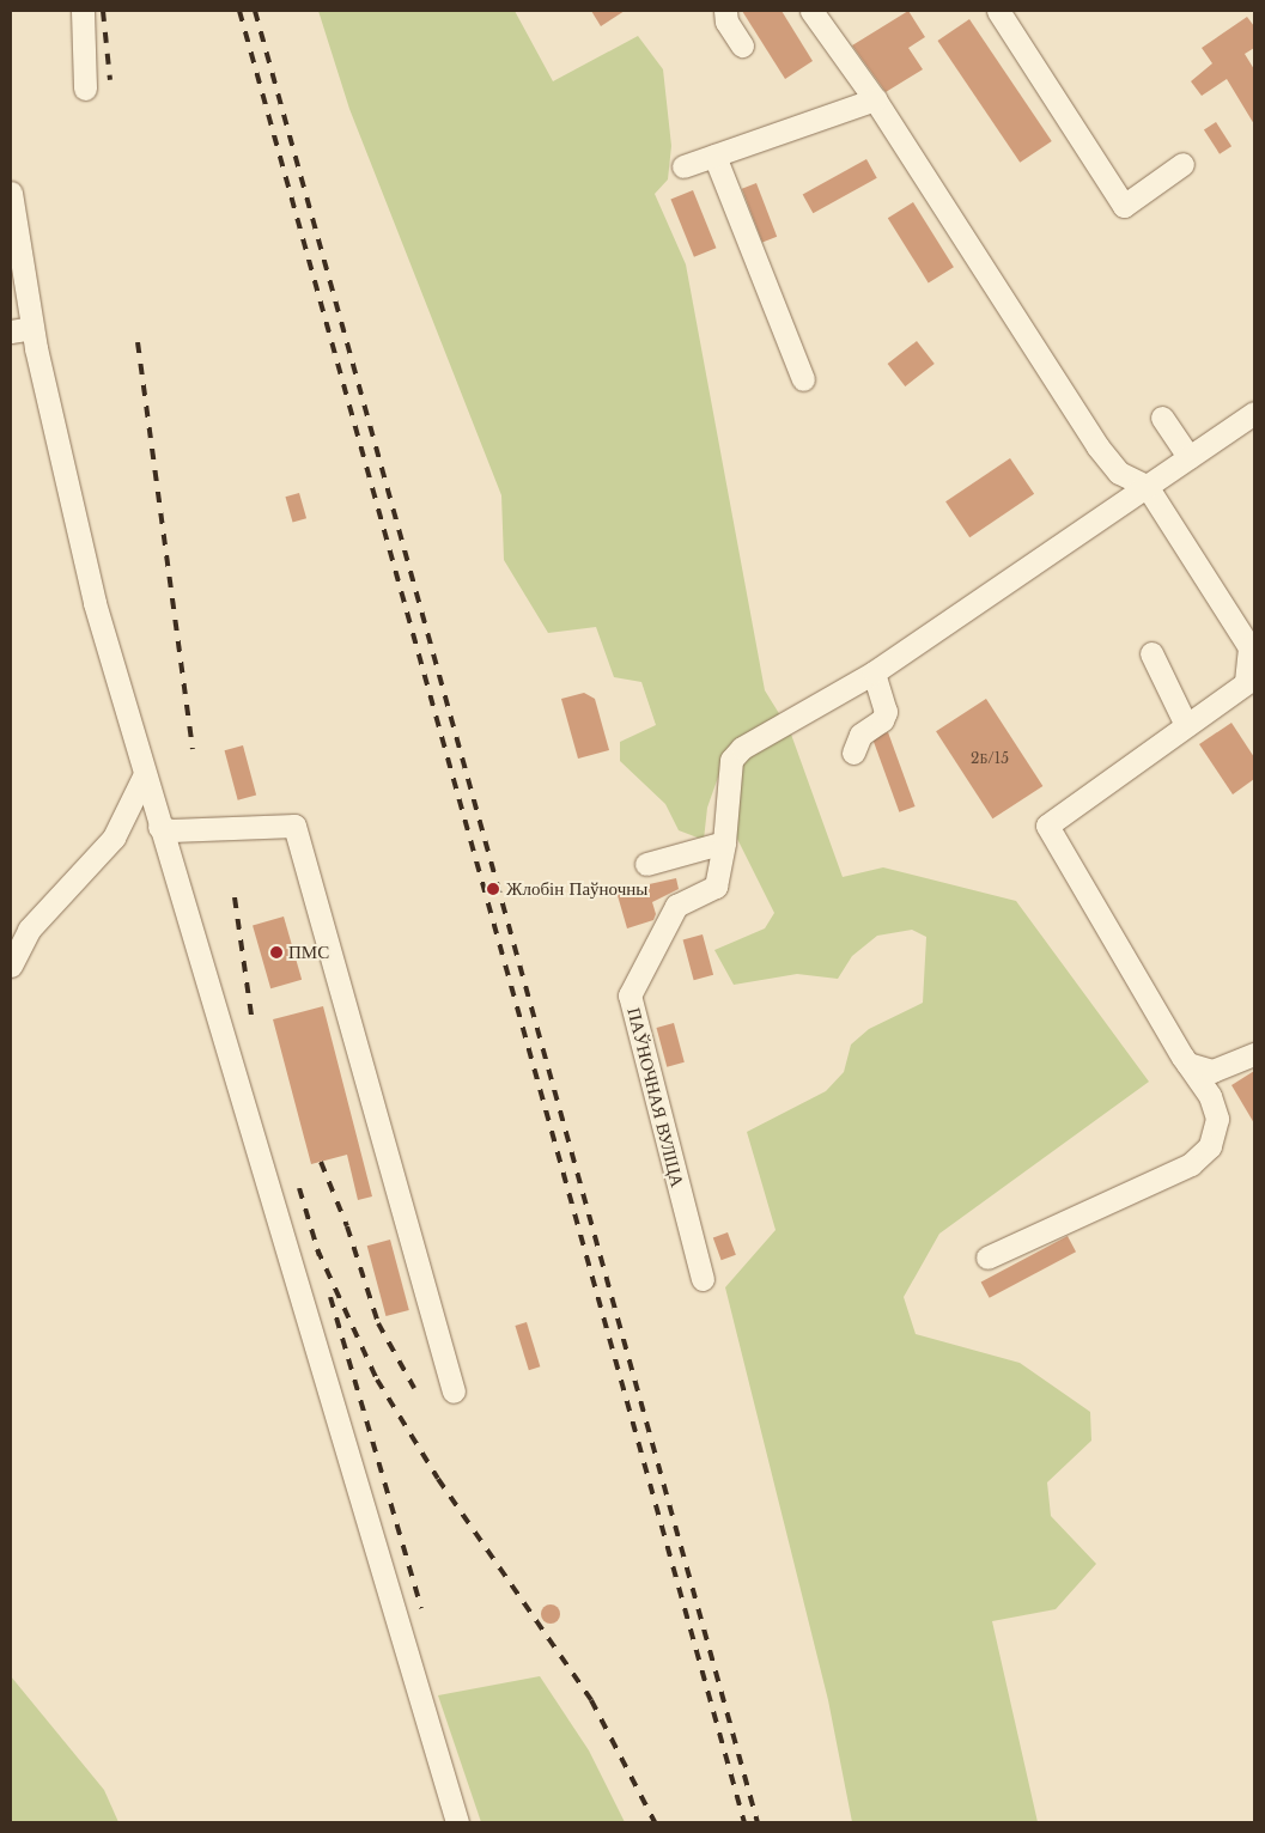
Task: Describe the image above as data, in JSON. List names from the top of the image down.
{
  "streets": {
    "street": ["ПАЎНОЧНАЯ ВУЛІЦА"]
  },
  "places": ["Жлобін Паўночны", "ПМС"],
  "house_numbers": ["2Б/15"]
}
